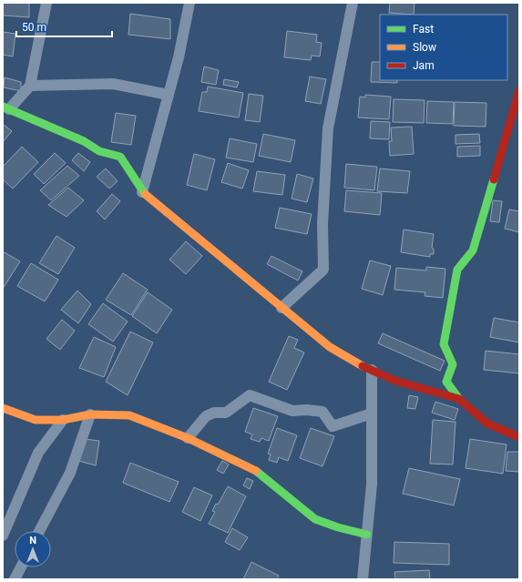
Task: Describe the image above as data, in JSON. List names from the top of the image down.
{
  "legend": ["Fast", "Slow", "Jam"],
  "scale_bar": "50 m",
  "north": "top"
}
